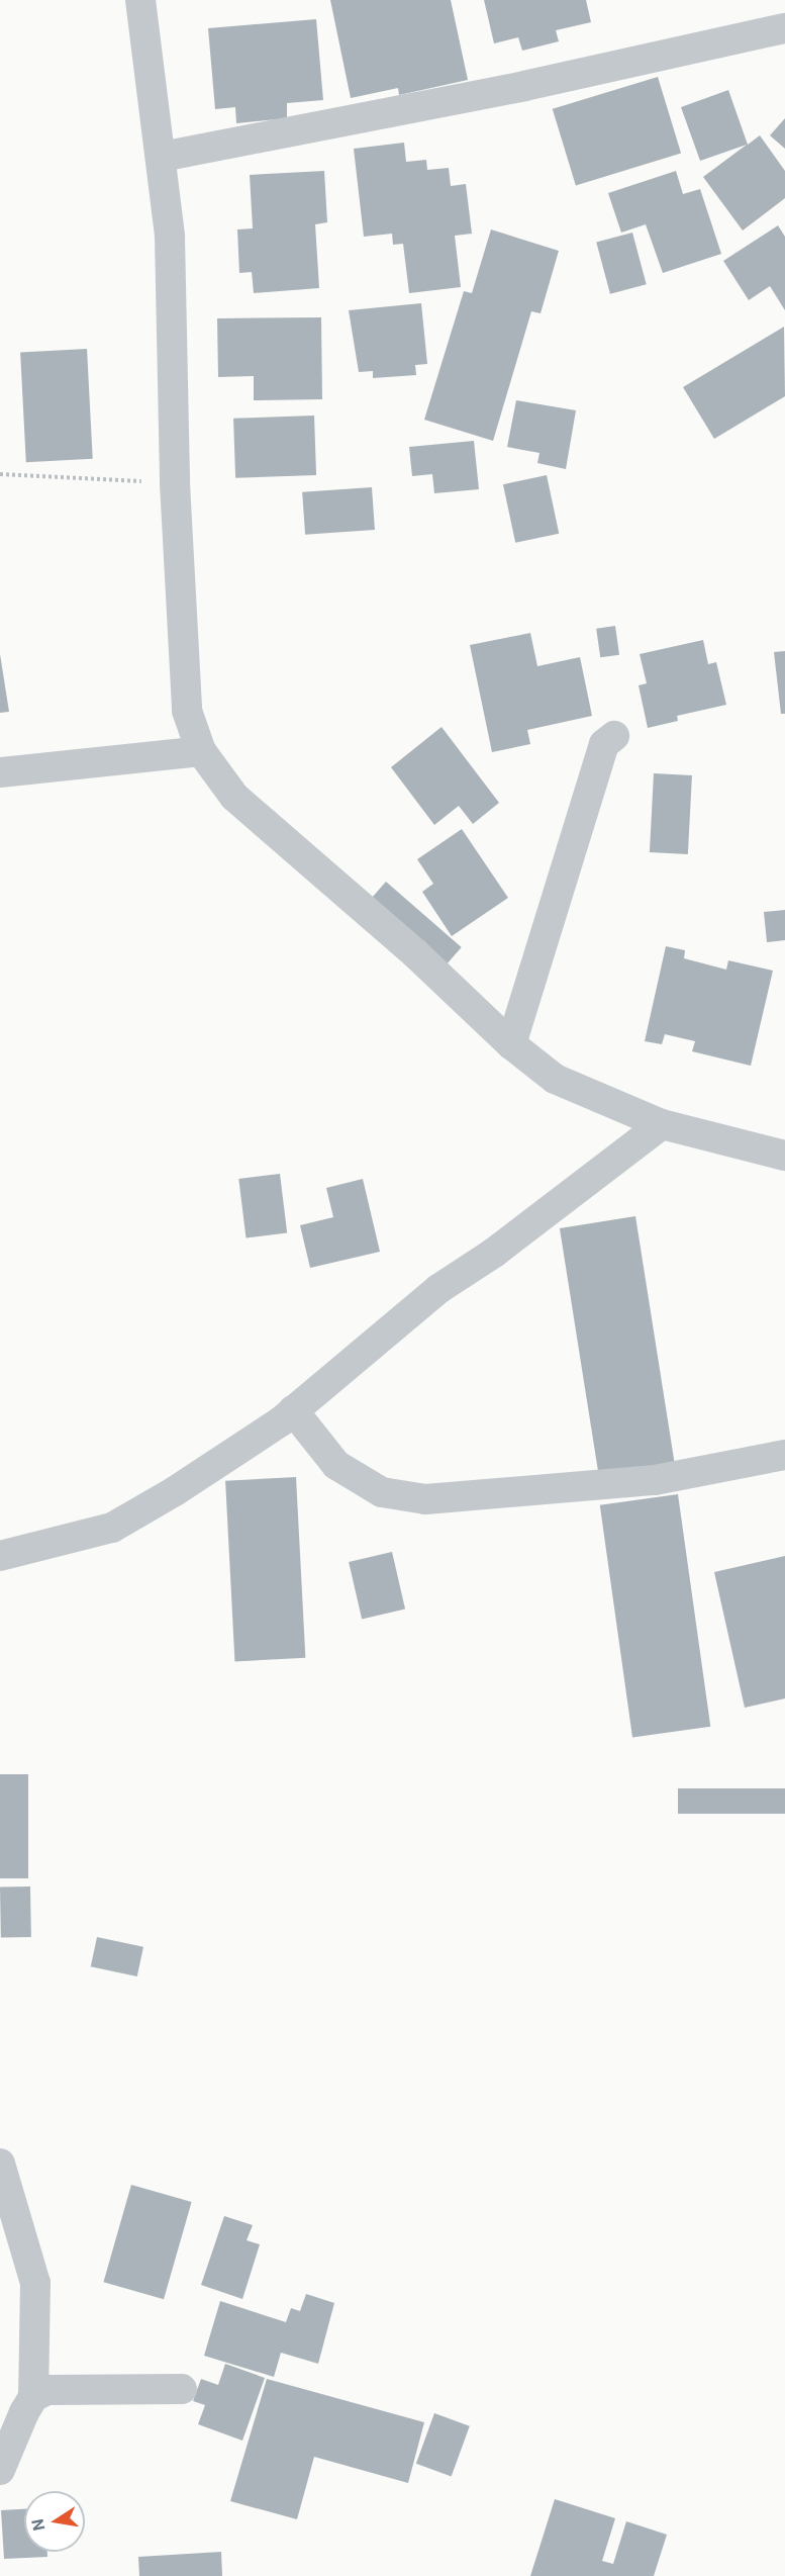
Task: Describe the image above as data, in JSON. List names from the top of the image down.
{
  "north": "left"
}
